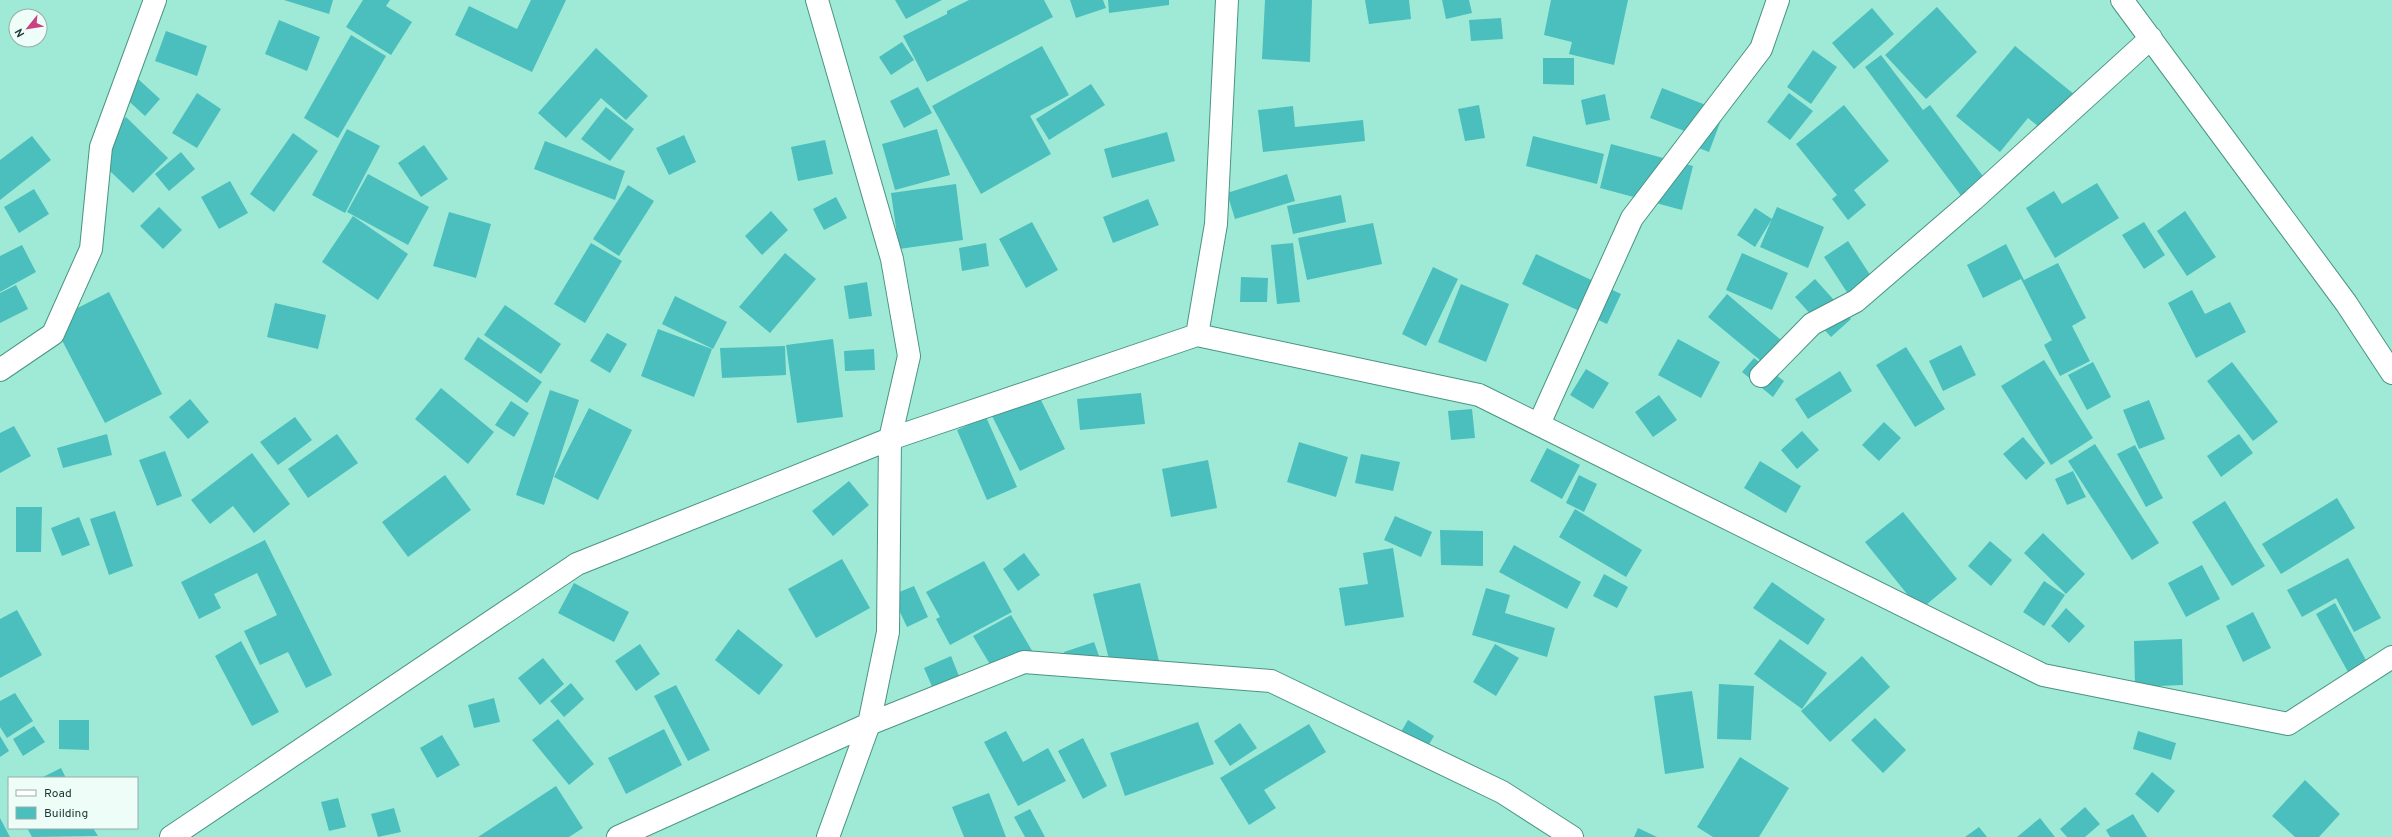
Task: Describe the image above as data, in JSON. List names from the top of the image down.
{
  "legend": ["Road", "Building"],
  "north": "bottom left"
}
